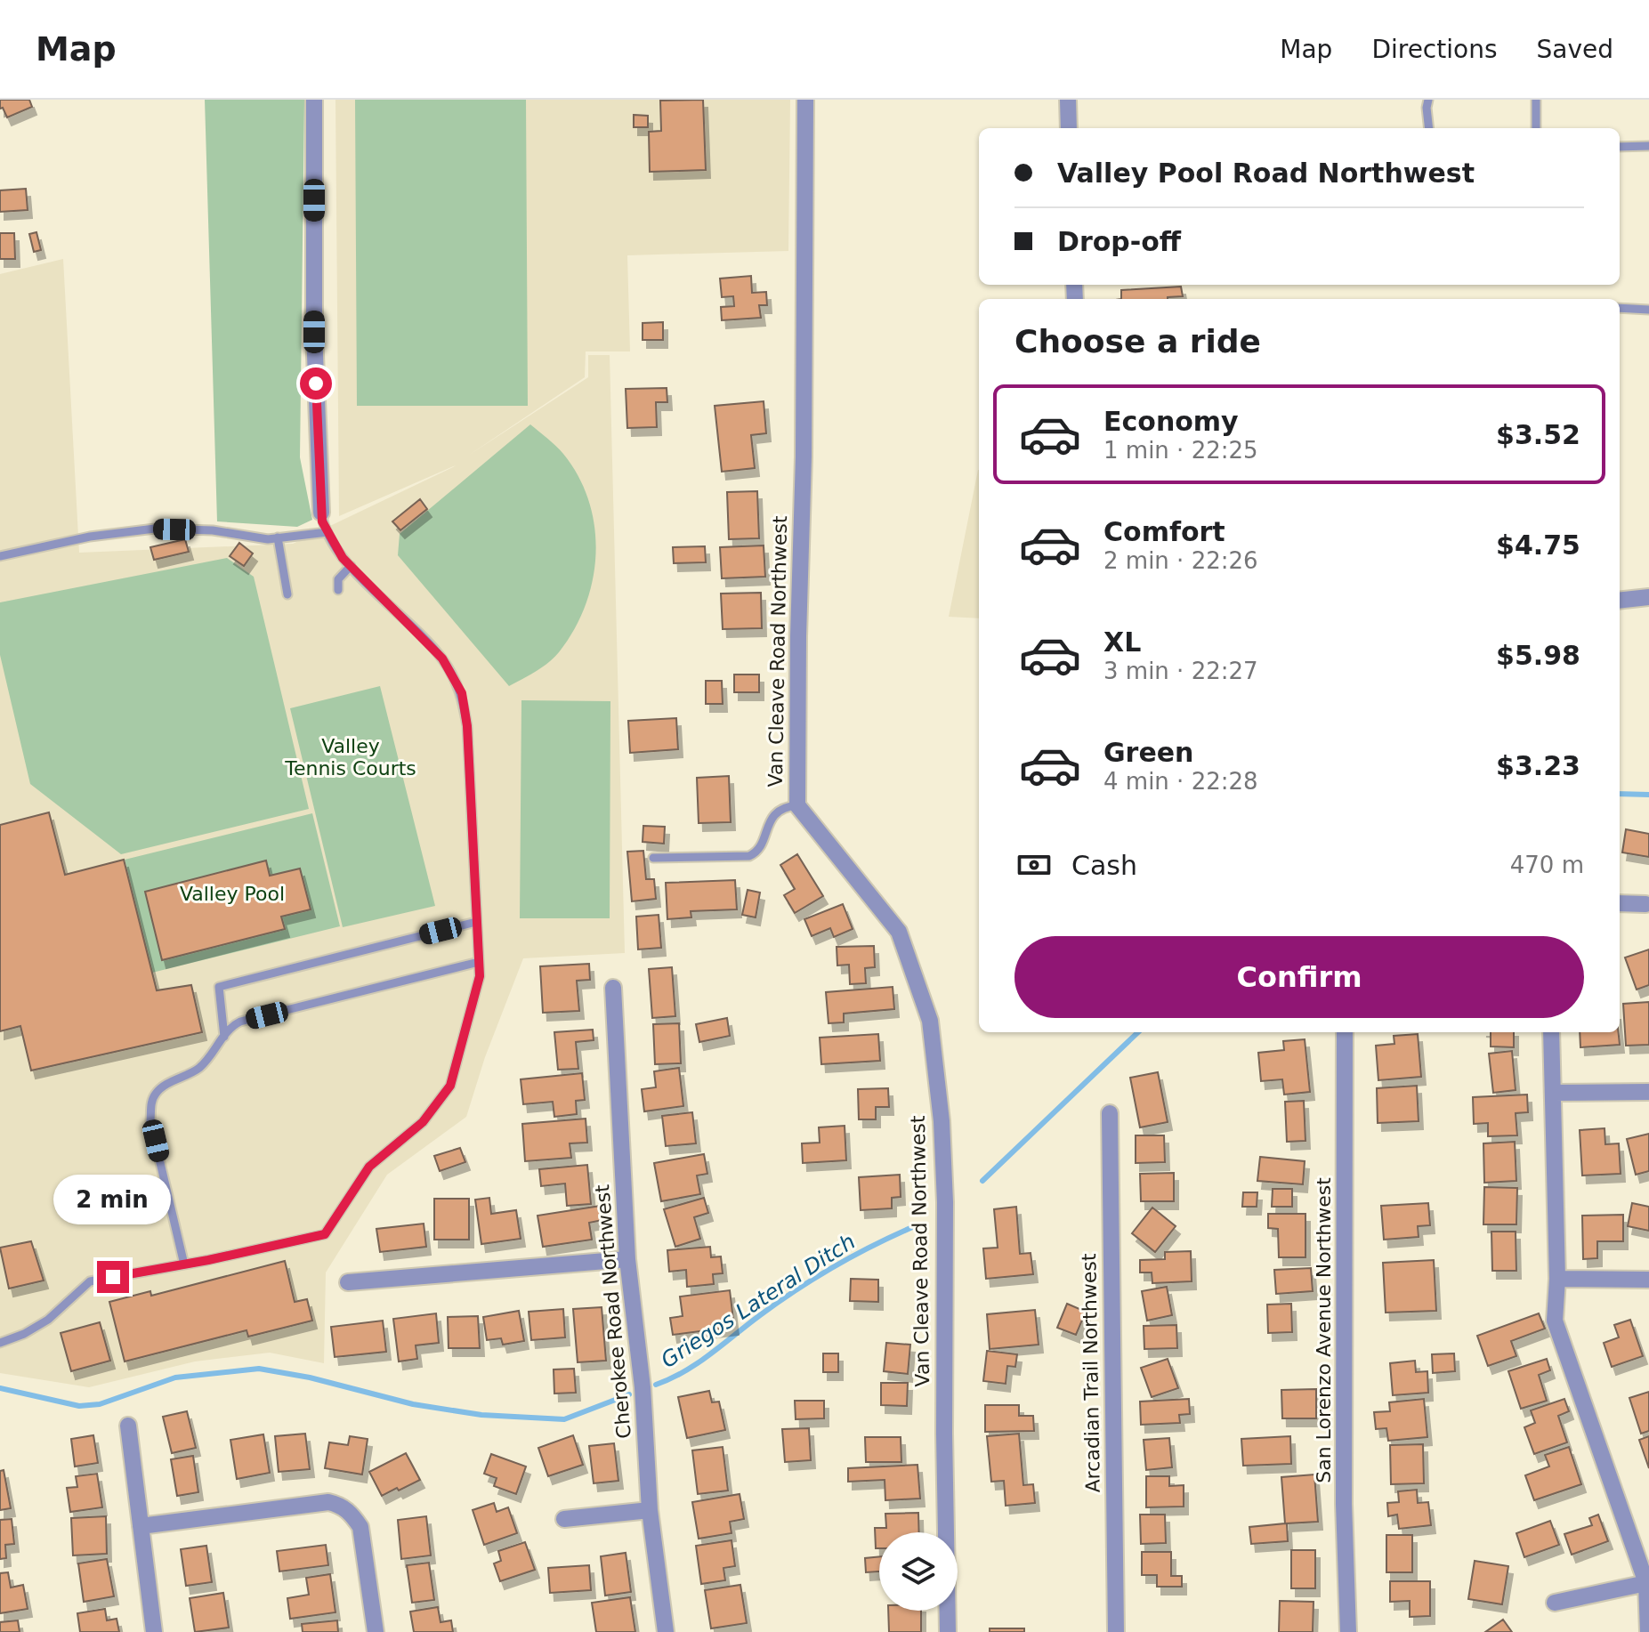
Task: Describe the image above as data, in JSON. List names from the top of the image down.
{
  "streets": {
    "street": [
      "Van Cleave Road Northwest",
      "Cherokee Road Northwest",
      "San Lorenzo Avenue Northwest",
      "Arcadian Trail Northwest"
    ]
  },
  "water": ["Griegos Lateral Ditch"],
  "parks": ["Valley Tennis Courts", "Valley Pool"],
  "page": {
    "header": "Map",
    "nav": ["Map", "Directions", "Saved"],
    "banner": ["Valley Pool Road Northwest", "Drop-off"],
    "heading": "Choose a ride",
    "list": [
      {
        "name": "Economy",
        "note": "1 min · 22:25",
        "value": "$3.52"
      },
      {
        "name": "Comfort",
        "note": "2 min · 22:26",
        "value": "$4.75"
      },
      {
        "name": "XL",
        "note": "3 min · 22:27",
        "value": "$5.98"
      },
      {
        "name": "Green",
        "note": "4 min · 22:28",
        "value": "$3.23"
      }
    ],
    "pay": ["Cash", "470 m"],
    "buttons": "Confirm",
    "bubble": "2 min"
  }
}
